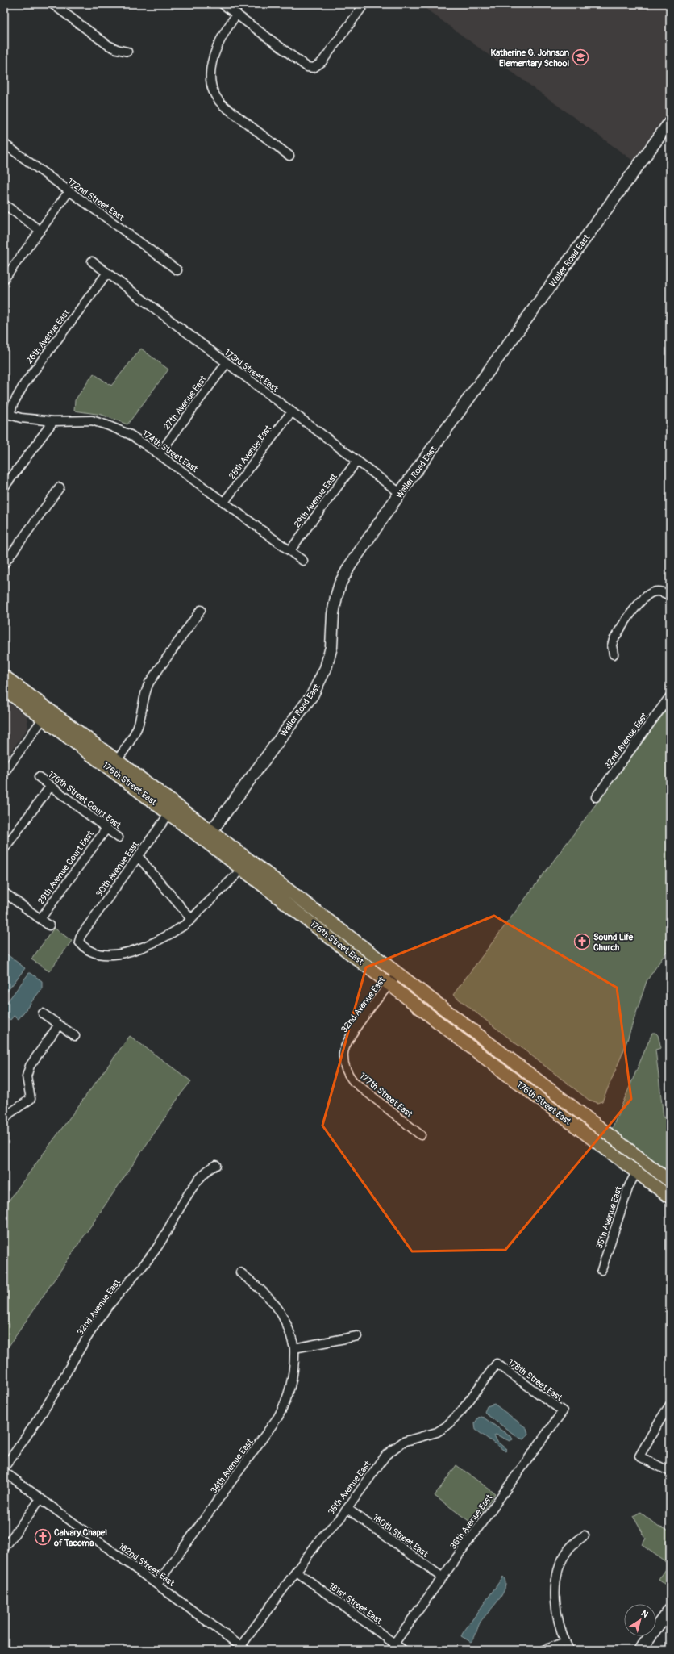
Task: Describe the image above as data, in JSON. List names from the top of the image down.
{
  "streets": {
    "main road": ["176th Street East"],
    "street": [
      "172nd Street East",
      "Waller Road East",
      "26th Avenue East",
      "173rd Street East",
      "27th Avenue East",
      "174th Street East",
      "28th Avenue East",
      "29th Avenue East",
      "32nd Avenue East",
      "176th Street Court East",
      "29th Avenue Court East",
      "30th Avenue East",
      "177th Street East",
      "35th Avenue East",
      "178th Street East",
      "34th Avenue East",
      "36th Avenue East",
      "180th Street East",
      "182nd Street East",
      "181st Street East"
    ]
  },
  "crossings": [
    ["Waller Road East", "173rd Street East"],
    ["Waller Road East", "176th Street East"],
    ["26th Avenue East", "173rd Street East"],
    ["26th Avenue East", "174th Street East"],
    ["173rd Street East", "27th Avenue East"],
    ["173rd Street East", "28th Avenue East"],
    ["173rd Street East", "29th Avenue East"],
    ["27th Avenue East", "174th Street East"],
    ["174th Street East", "28th Avenue East"],
    ["174th Street East", "29th Avenue East"],
    ["32nd Avenue East", "176th Street East"],
    ["32nd Avenue East", "177th Street East"],
    ["176th Street East", "30th Avenue East"],
    ["176th Street East", "35th Avenue East"],
    ["176th Street Court East", "29th Avenue Court East"],
    ["35th Avenue East", "178th Street East"],
    ["35th Avenue East", "180th Street East"],
    ["35th Avenue East", "182nd Street East"],
    ["35th Avenue East", "181st Street East"],
    ["178th Street East", "36th Avenue East"],
    ["34th Avenue East", "182nd Street East"],
    ["36th Avenue East", "180th Street East"],
    ["36th Avenue East", "181st Street East"]
  ],
  "places": {
    "school or university": ["Katherine G. Johnson Elementary School"],
    "church": ["Sound Life Church", "Calvary Chapel of Tacoma"]
  },
  "north": "top right"
}
